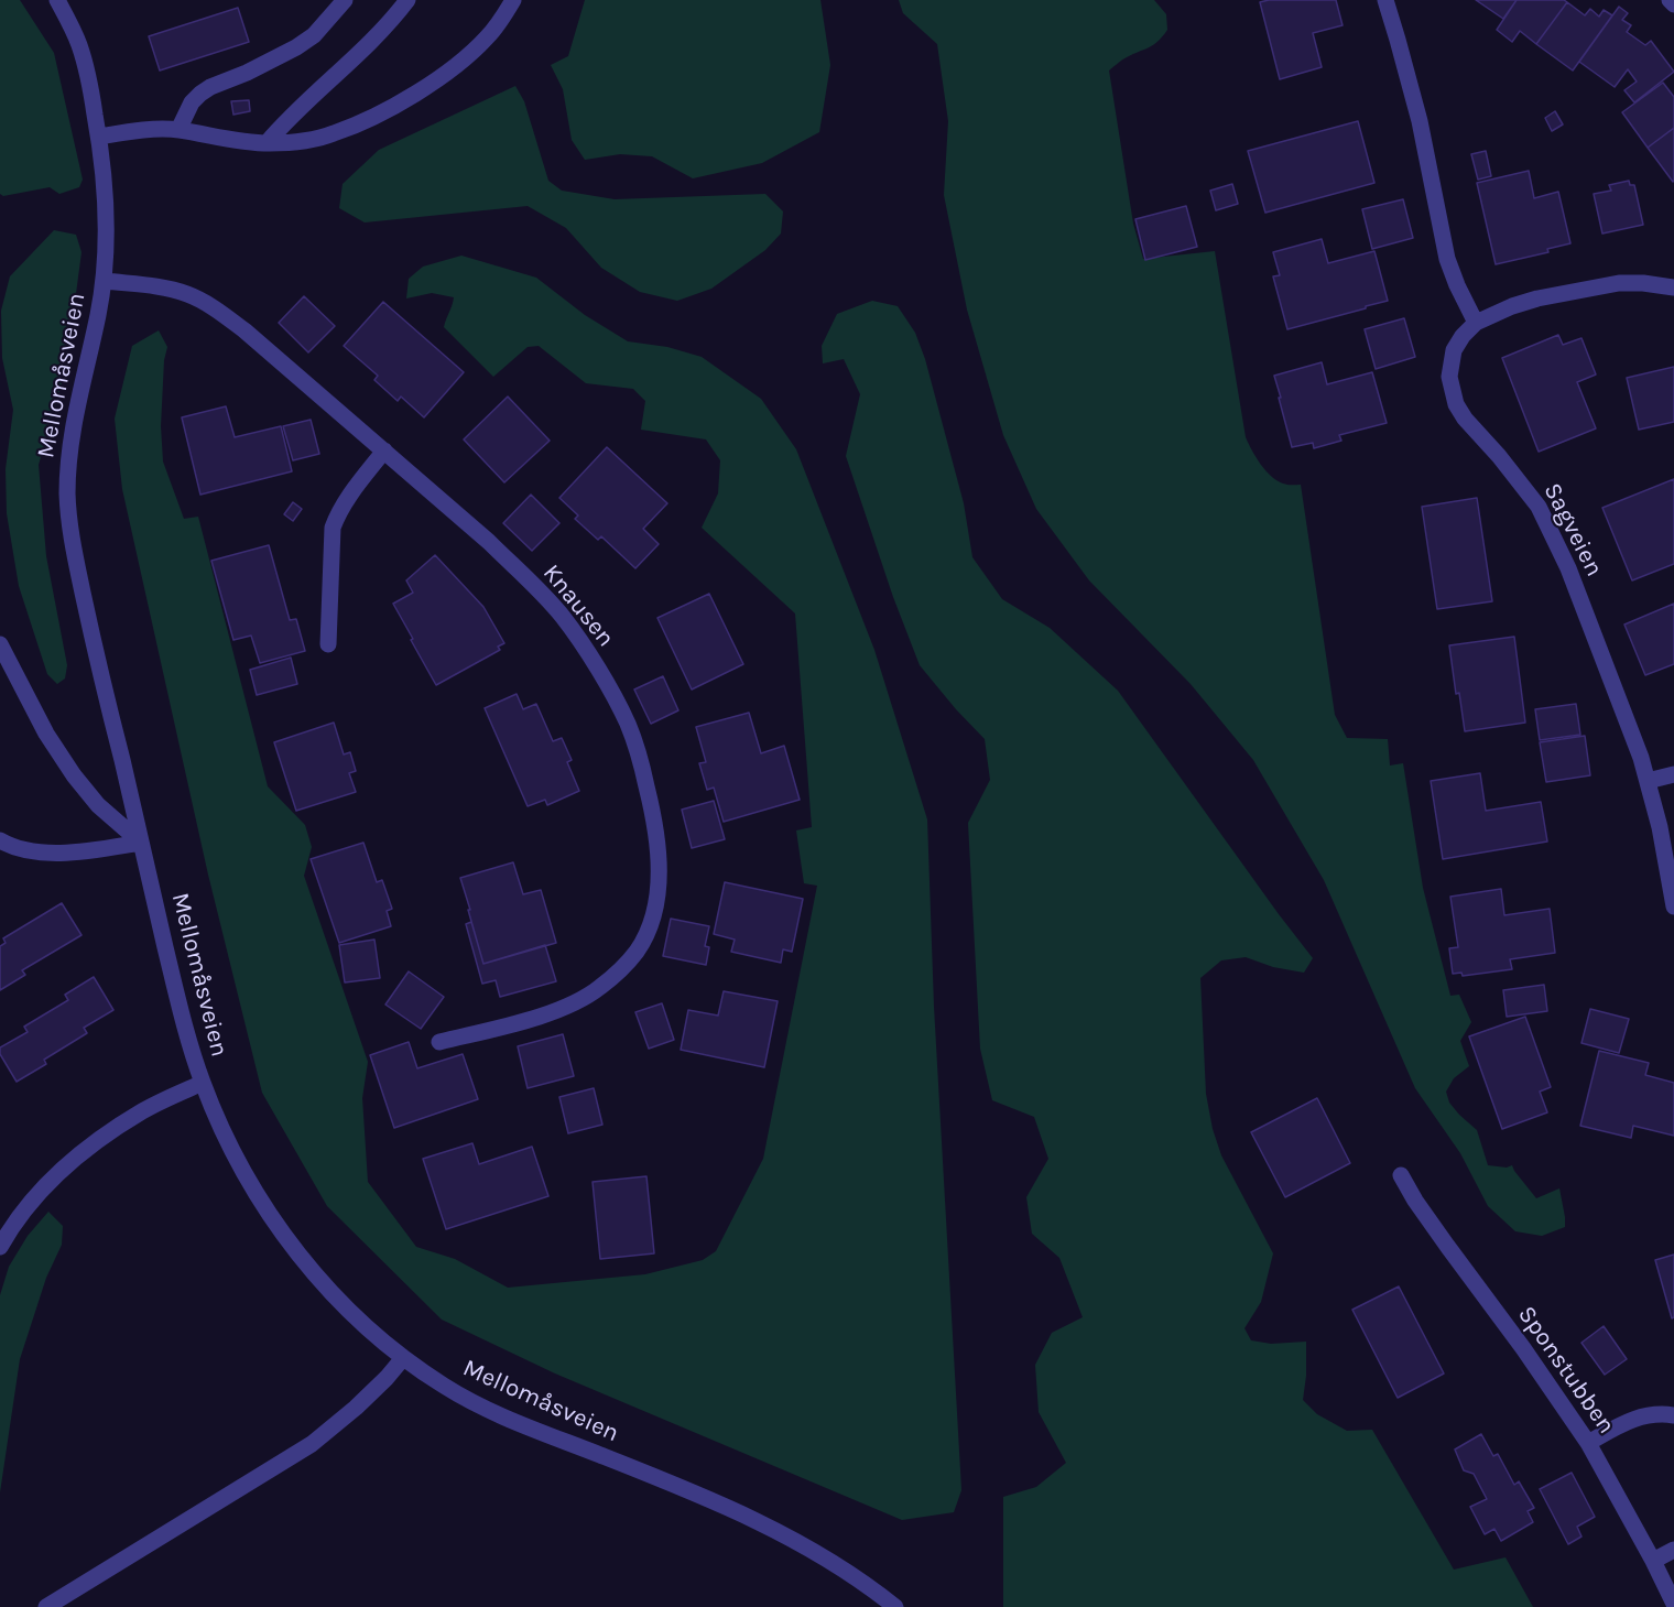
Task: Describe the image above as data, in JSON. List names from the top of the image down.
{
  "streets": {
    "street": [
      "Mellomåsveien",
      "Sagveien",
      "Knausen",
      "Sponstubben"
    ]
  },
  "crossings": [
    ["Mellomåsveien", "Knausen"]
  ]
}
